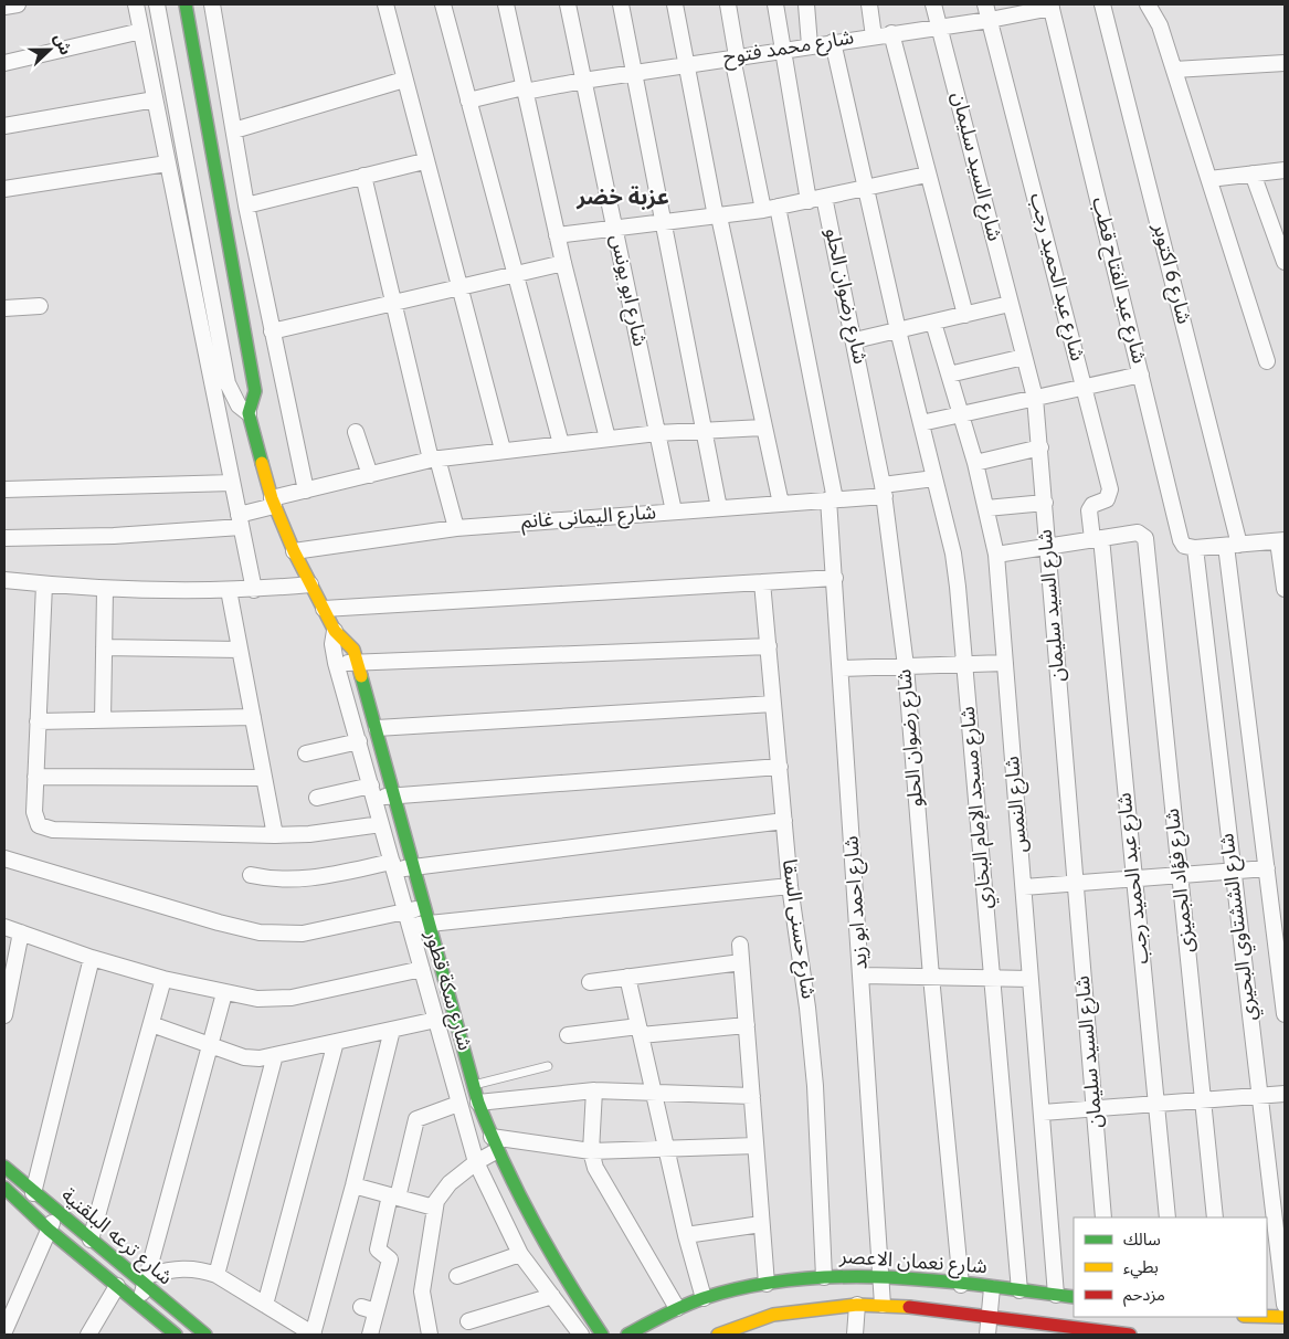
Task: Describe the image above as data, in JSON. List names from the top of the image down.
{
  "streets": {
    "street": [
      "شارع محمد فتوح",
      "شارع السيد سليمان",
      "شارع 6 اكتوبر",
      "شارع عبد الحميد رجب",
      "شارع عبد الفتاح قطب",
      "شارع ابو يونس",
      "شارع رضوان الحلو",
      "شارع اليمانى غانم",
      "شارع النمس",
      "شارع مسجد الإمام البخاري",
      "شارع فؤاد الجميزى",
      "شارع احمد ابو زيد",
      "شارع الششتاوي البحيري",
      "شارع حسنى السقا",
      "شارع سكة قطور",
      "شارع ترعه البلقنية",
      "شارع نعمان الاعصر"
    ]
  },
  "crossings": [
    ["شارع محمد فتوح", "شارع السيد سليمان"],
    ["شارع محمد فتوح", "شارع عبد الحميد رجب"],
    ["شارع محمد فتوح", "شارع عبد الفتاح قطب"],
    ["شارع محمد فتوح", "شارع ابو يونس"],
    ["شارع محمد فتوح", "شارع مسجد الإمام البخاري"],
    ["شارع محمد فتوح", "شارع احمد ابو زيد"],
    ["شارع عبد الحميد رجب", "شارع فؤاد الجميزى"],
    ["شارع عبد الفتاح قطب", "شارع الششتاوي البحيري"],
    ["شارع ابو يونس", "شارع اليمانى غانم"],
    ["شارع رضوان الحلو", "شارع اليمانى غانم"],
    ["شارع رضوان الحلو", "شارع نعمان الاعصر"],
    ["شارع اليمانى غانم", "شارع مسجد الإمام البخاري"],
    ["شارع اليمانى غانم", "شارع احمد ابو زيد"],
    ["شارع اليمانى غانم", "شارع سكة قطور"],
    ["شارع النمس", "شارع نعمان الاعصر"],
    ["شارع مسجد الإمام البخاري", "شارع نعمان الاعصر"],
    ["شارع احمد ابو زيد", "شارع نعمان الاعصر"],
    ["شارع حسنى السقا", "شارع نعمان الاعصر"]
  ],
  "districts": ["عزبة خضر"],
  "legend": ["سالك", "بطيء", "مزدحم"],
  "north": "right"
}
